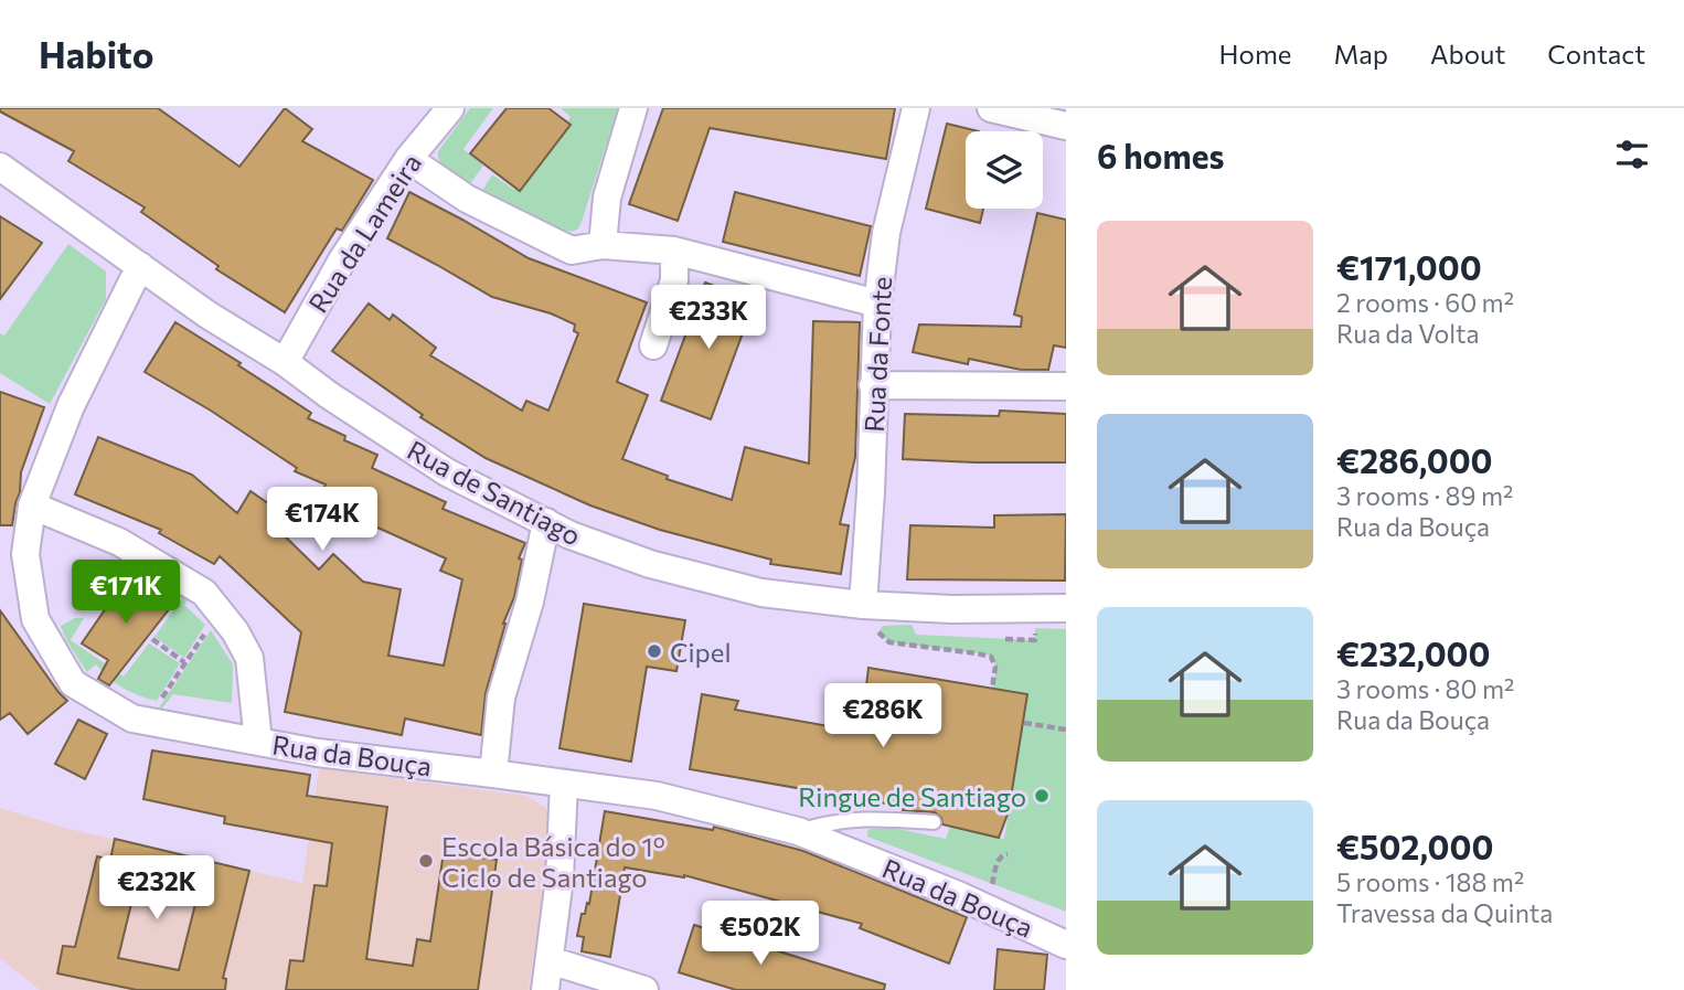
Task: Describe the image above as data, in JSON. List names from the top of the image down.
{
  "streets": {
    "street": [
      "Rua da Lameira",
      "Rua da Fonte",
      "Rua de Santiago",
      "Rua da Bouça"
    ]
  },
  "crossings": [
    ["Rua da Lameira", "Rua de Santiago"],
    ["Rua da Fonte", "Rua de Santiago"],
    ["Rua de Santiago", "Rua da Bouça"]
  ],
  "places": ["Cipel", "Ringue de Santiago", "Escola Básica do 1º Ciclo de Santiago"],
  "page": {
    "header": "Habito",
    "nav": [
      "Home",
      "Map",
      "About",
      "Contact"
    ],
    "heading": "6 homes",
    "list": [
      {
        "name": "€171,000",
        "note": "2 rooms · 60 m² · Rua da Volta"
      },
      {
        "name": "€286,000",
        "note": "3 rooms · 89 m² · Rua da Bouça"
      },
      {
        "name": "€232,000",
        "note": "3 rooms · 80 m² · Rua da Bouça"
      },
      {
        "name": "€502,000",
        "note": "5 rooms · 188 m² · Travessa da Quinta"
      }
    ],
    "price": [
      "€233K",
      "€174K",
      "€171K",
      "€286K",
      "€232K",
      "€502K"
    ]
  }
}
